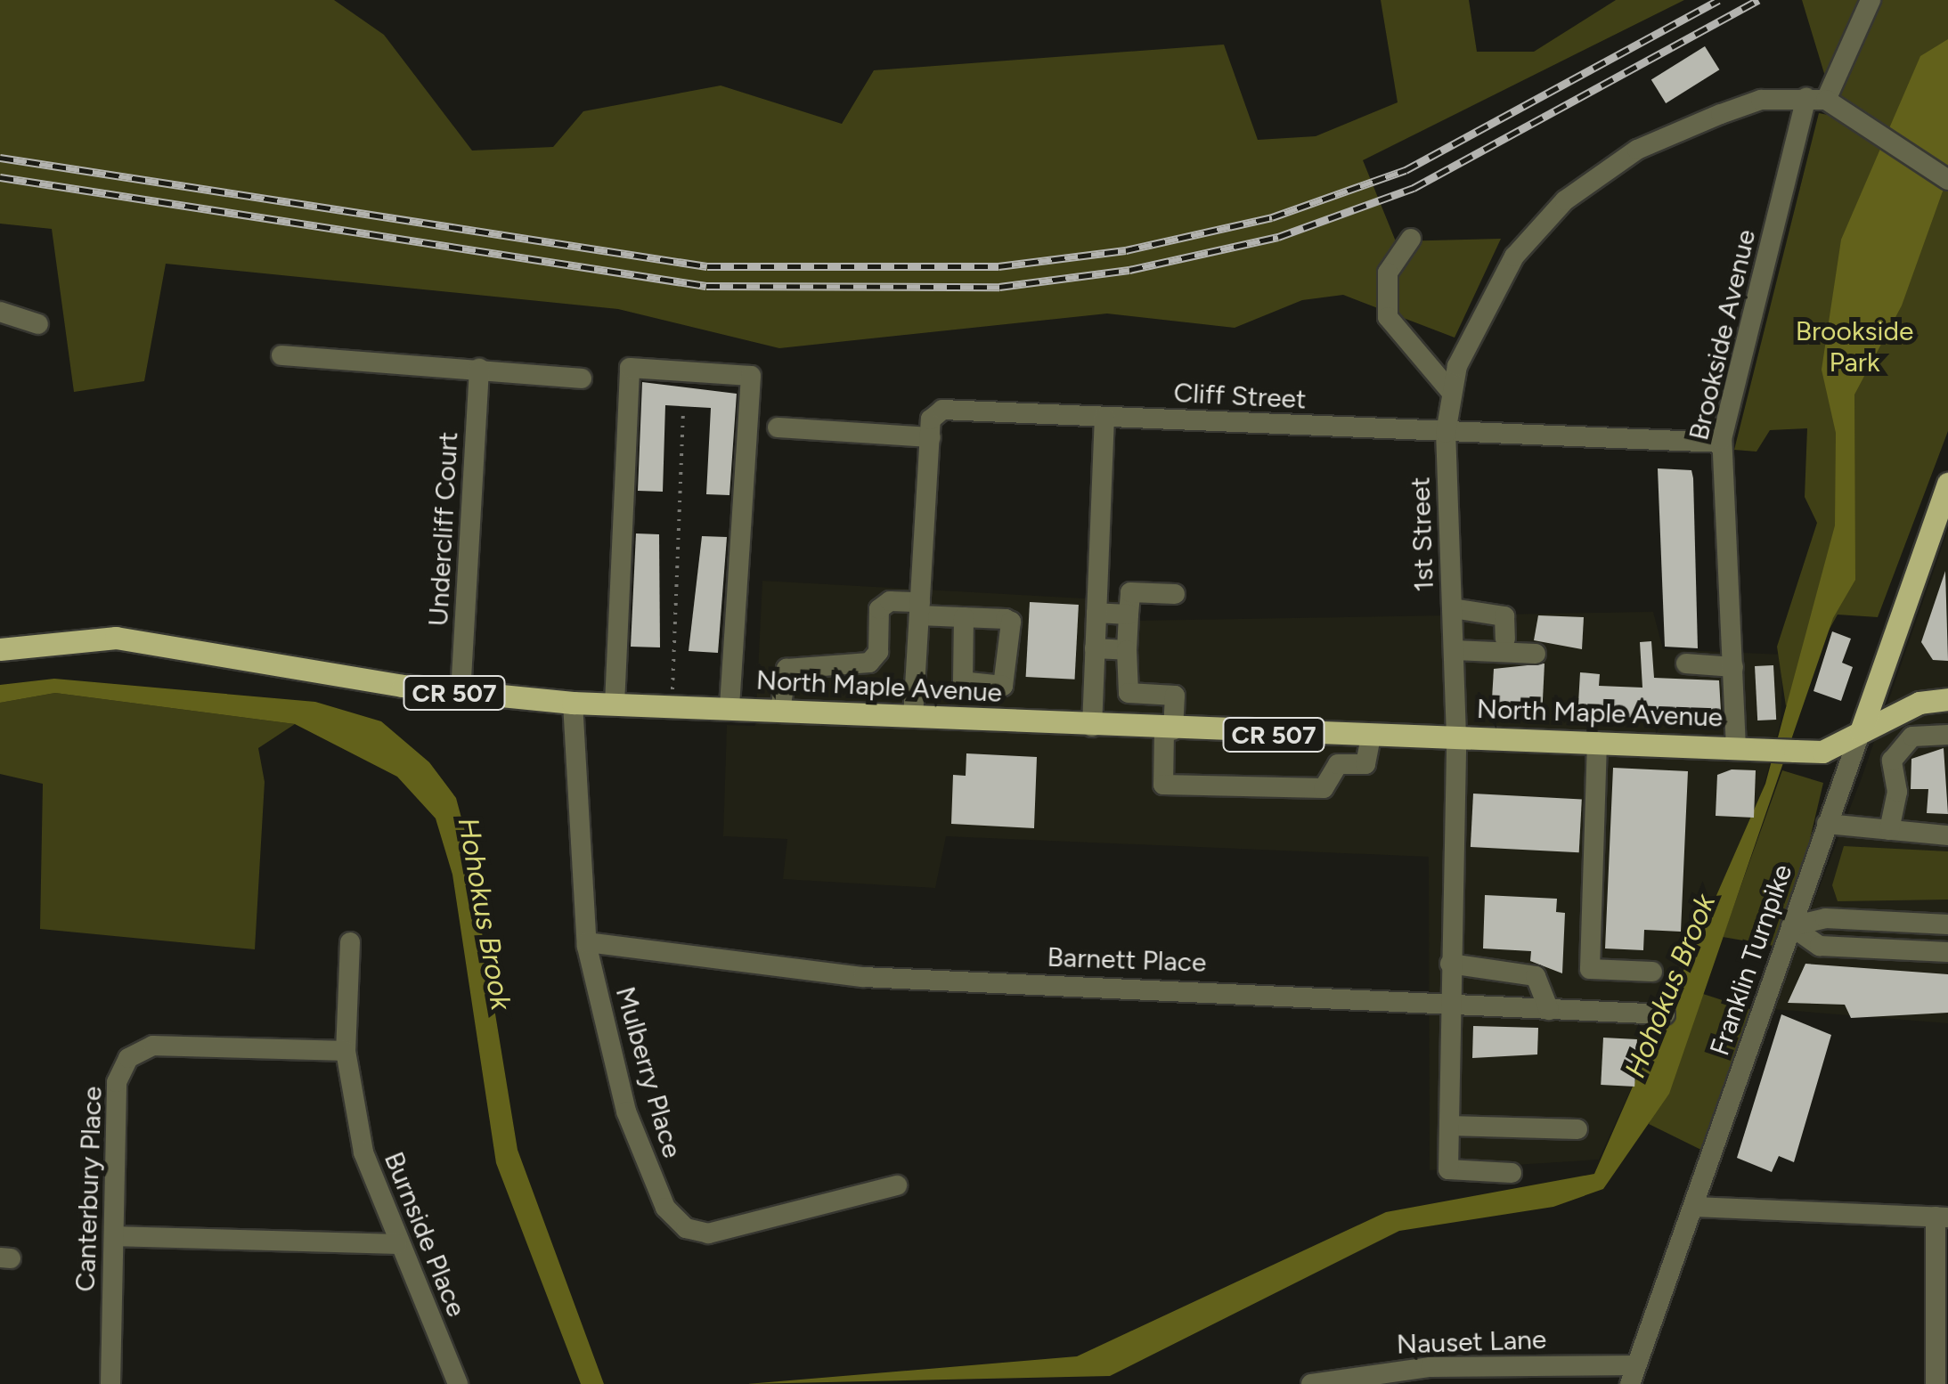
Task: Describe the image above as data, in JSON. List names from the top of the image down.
{
  "streets": {
    "main road": ["North Maple Avenue", "CR 507"],
    "street": [
      "Brookside Avenue",
      "Cliff Street",
      "Undercliff Court",
      "1st Street",
      "Barnett Place",
      "Franklin Turnpike",
      "Mulberry Place",
      "Canterbury Place",
      "Burnside Place",
      "Nauset Lane"
    ]
  },
  "crossings": [
    ["Brookside Avenue", "Cliff Street"],
    ["Brookside Avenue", "1st Street"],
    ["Brookside Avenue", "North Maple Avenue"],
    ["Cliff Street", "1st Street"],
    ["Undercliff Court", "North Maple Avenue"],
    ["1st Street", "North Maple Avenue"],
    ["1st Street", "Barnett Place"],
    ["North Maple Avenue", "Franklin Turnpike"],
    ["North Maple Avenue", "Mulberry Place"],
    ["Barnett Place", "Mulberry Place"],
    ["Franklin Turnpike", "Nauset Lane"],
    ["Canterbury Place", "Burnside Place"]
  ],
  "water": ["Hohokus Brook"],
  "parks": ["Brookside Park"]
}
